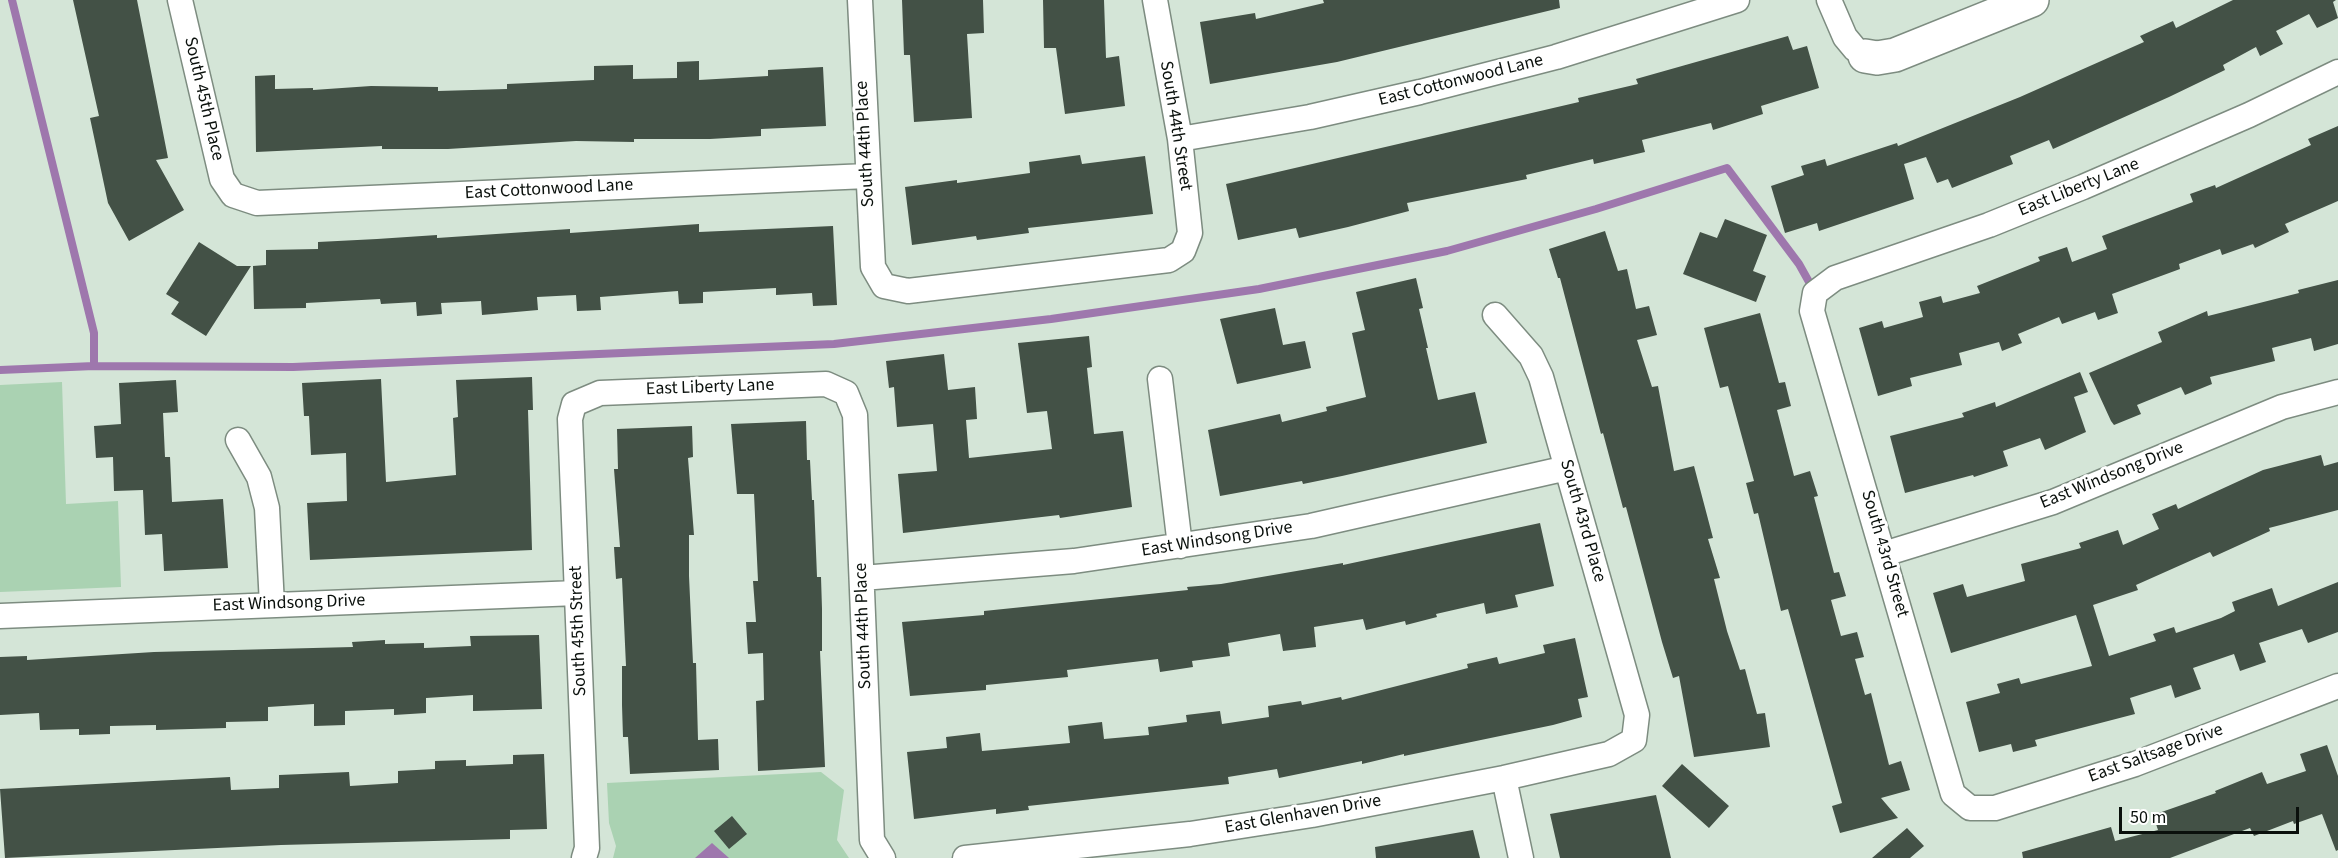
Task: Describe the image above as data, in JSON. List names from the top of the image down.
{
  "streets": {
    "street": [
      "East Cottonwood Lane",
      "South 45th Place",
      "South 44th Street",
      "South 44th Place",
      "East Liberty Lane",
      "East Windsong Drive",
      "South 43rd Place",
      "South 43rd Street",
      "South 45th Street",
      "East Saltsage Drive",
      "East Glenhaven Drive"
    ]
  },
  "crossings": [
    ["East Cottonwood Lane", "South 45th Place"],
    ["East Cottonwood Lane", "South 44th Street"],
    ["East Cottonwood Lane", "South 44th Place"],
    ["South 44th Street", "South 44th Place"],
    ["South 44th Place", "East Liberty Lane"],
    ["South 44th Place", "East Windsong Drive"],
    ["East Liberty Lane", "South 43rd Street"],
    ["East Liberty Lane", "South 45th Street"],
    ["East Windsong Drive", "South 43rd Place"],
    ["East Windsong Drive", "South 43rd Street"],
    ["East Windsong Drive", "South 45th Street"],
    ["South 43rd Place", "East Glenhaven Drive"],
    ["South 43rd Street", "East Saltsage Drive"]
  ],
  "scale_bar": "50 m"
}
